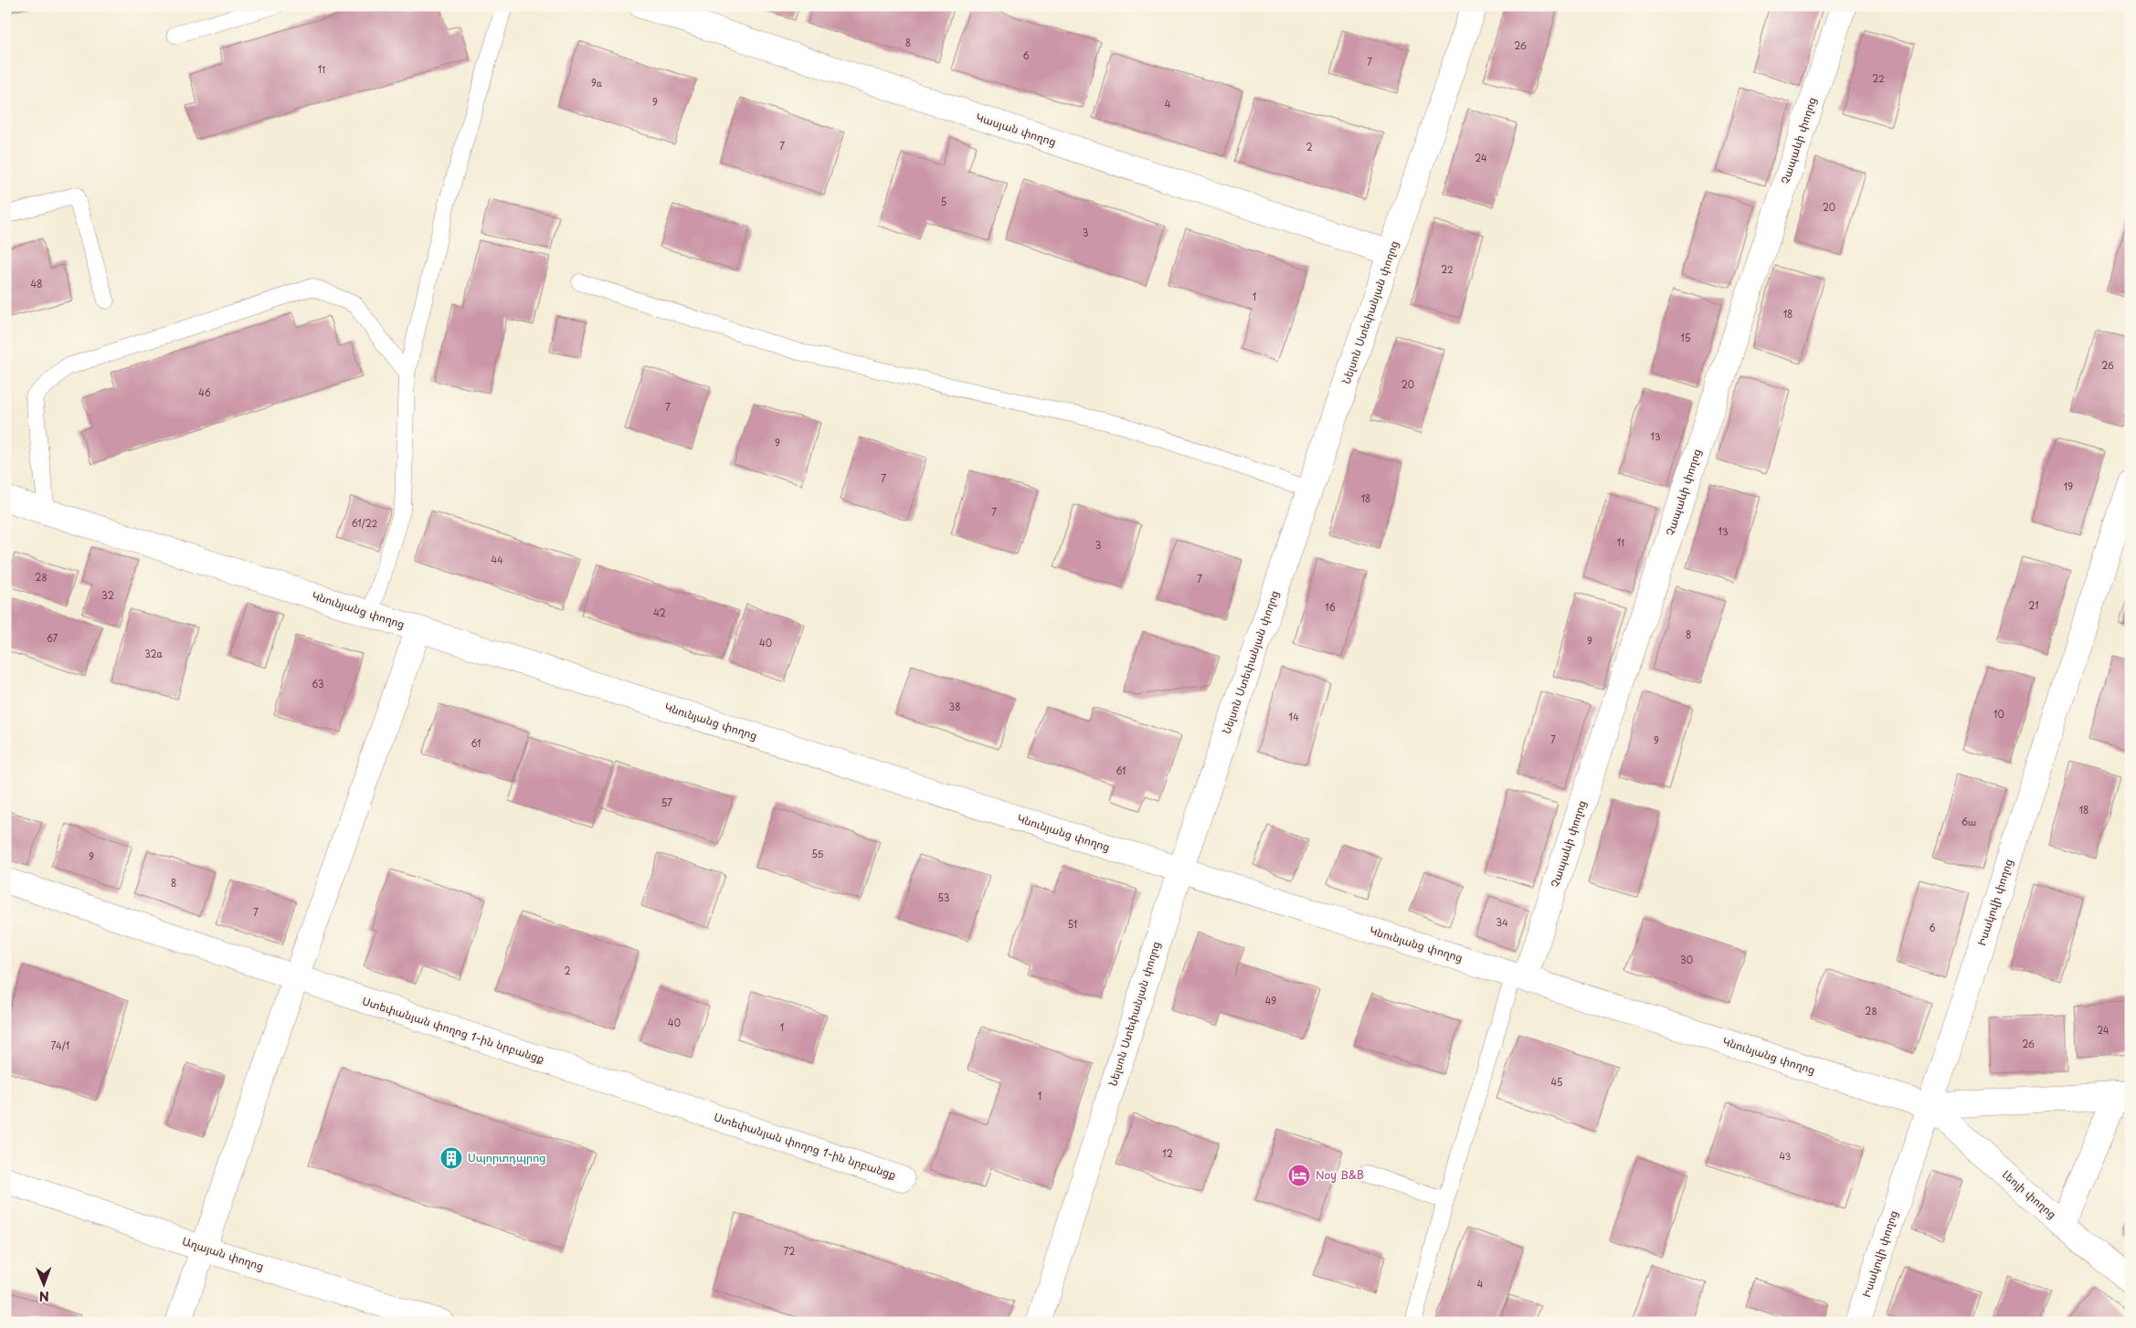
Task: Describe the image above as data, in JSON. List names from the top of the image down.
{
  "streets": {
    "street": [
      "Կասյան փողոց",
      "Չապաևի փողոց",
      "Նելսոն Ստեփանյան փողոց",
      "Կնունյանց փողոց",
      "Իսակովի փողոց",
      "Ստեփանյան փողոց 1-ին նրբանցք",
      "Լեոյի փողոց",
      "Աղայան փողոց"
    ]
  },
  "crossings": [
    ["Կասյան փողոց", "Նելսոն Ստեփանյան փողոց"],
    ["Չապաևի փողոց", "Կնունյանց փողոց"],
    ["Նելսոն Ստեփանյան փողոց", "Կնունյանց փողոց"],
    ["Կնունյանց փողոց", "Իսակովի փողոց"],
    ["Կնունյանց փողոց", "Լեոյի փողոց"],
    ["Իսակովի փողոց", "Լեոյի փողոց"]
  ],
  "places": {
    "building": ["Սպորտդպրոց"],
    "hotel": ["Noy B&B"]
  },
  "house_numbers": [
    "8",
    "26",
    "6",
    "7",
    "11",
    "22",
    "9a",
    "9",
    "4",
    "7",
    "2",
    "24",
    "5",
    "20",
    "3",
    "22",
    "48",
    "1",
    "18",
    "15",
    "26",
    "20",
    "46",
    "7",
    "13",
    "9",
    "7",
    "19",
    "18",
    "7",
    "61/22",
    "13",
    "11",
    "3",
    "44",
    "28",
    "7",
    "32",
    "21",
    "16",
    "42",
    "8",
    "67",
    "9",
    "40",
    "32a",
    "63",
    "38",
    "10",
    "14",
    "7",
    "9",
    "61",
    "61",
    "57",
    "18",
    "6ա",
    "55",
    "9",
    "8",
    "53",
    "7",
    "34",
    "51",
    "6",
    "30",
    "2",
    "49",
    "28",
    "40",
    "1",
    "24",
    "26",
    "74/1",
    "45",
    "1",
    "12",
    "43",
    "72",
    "4"
  ],
  "north": "bottom"
}
